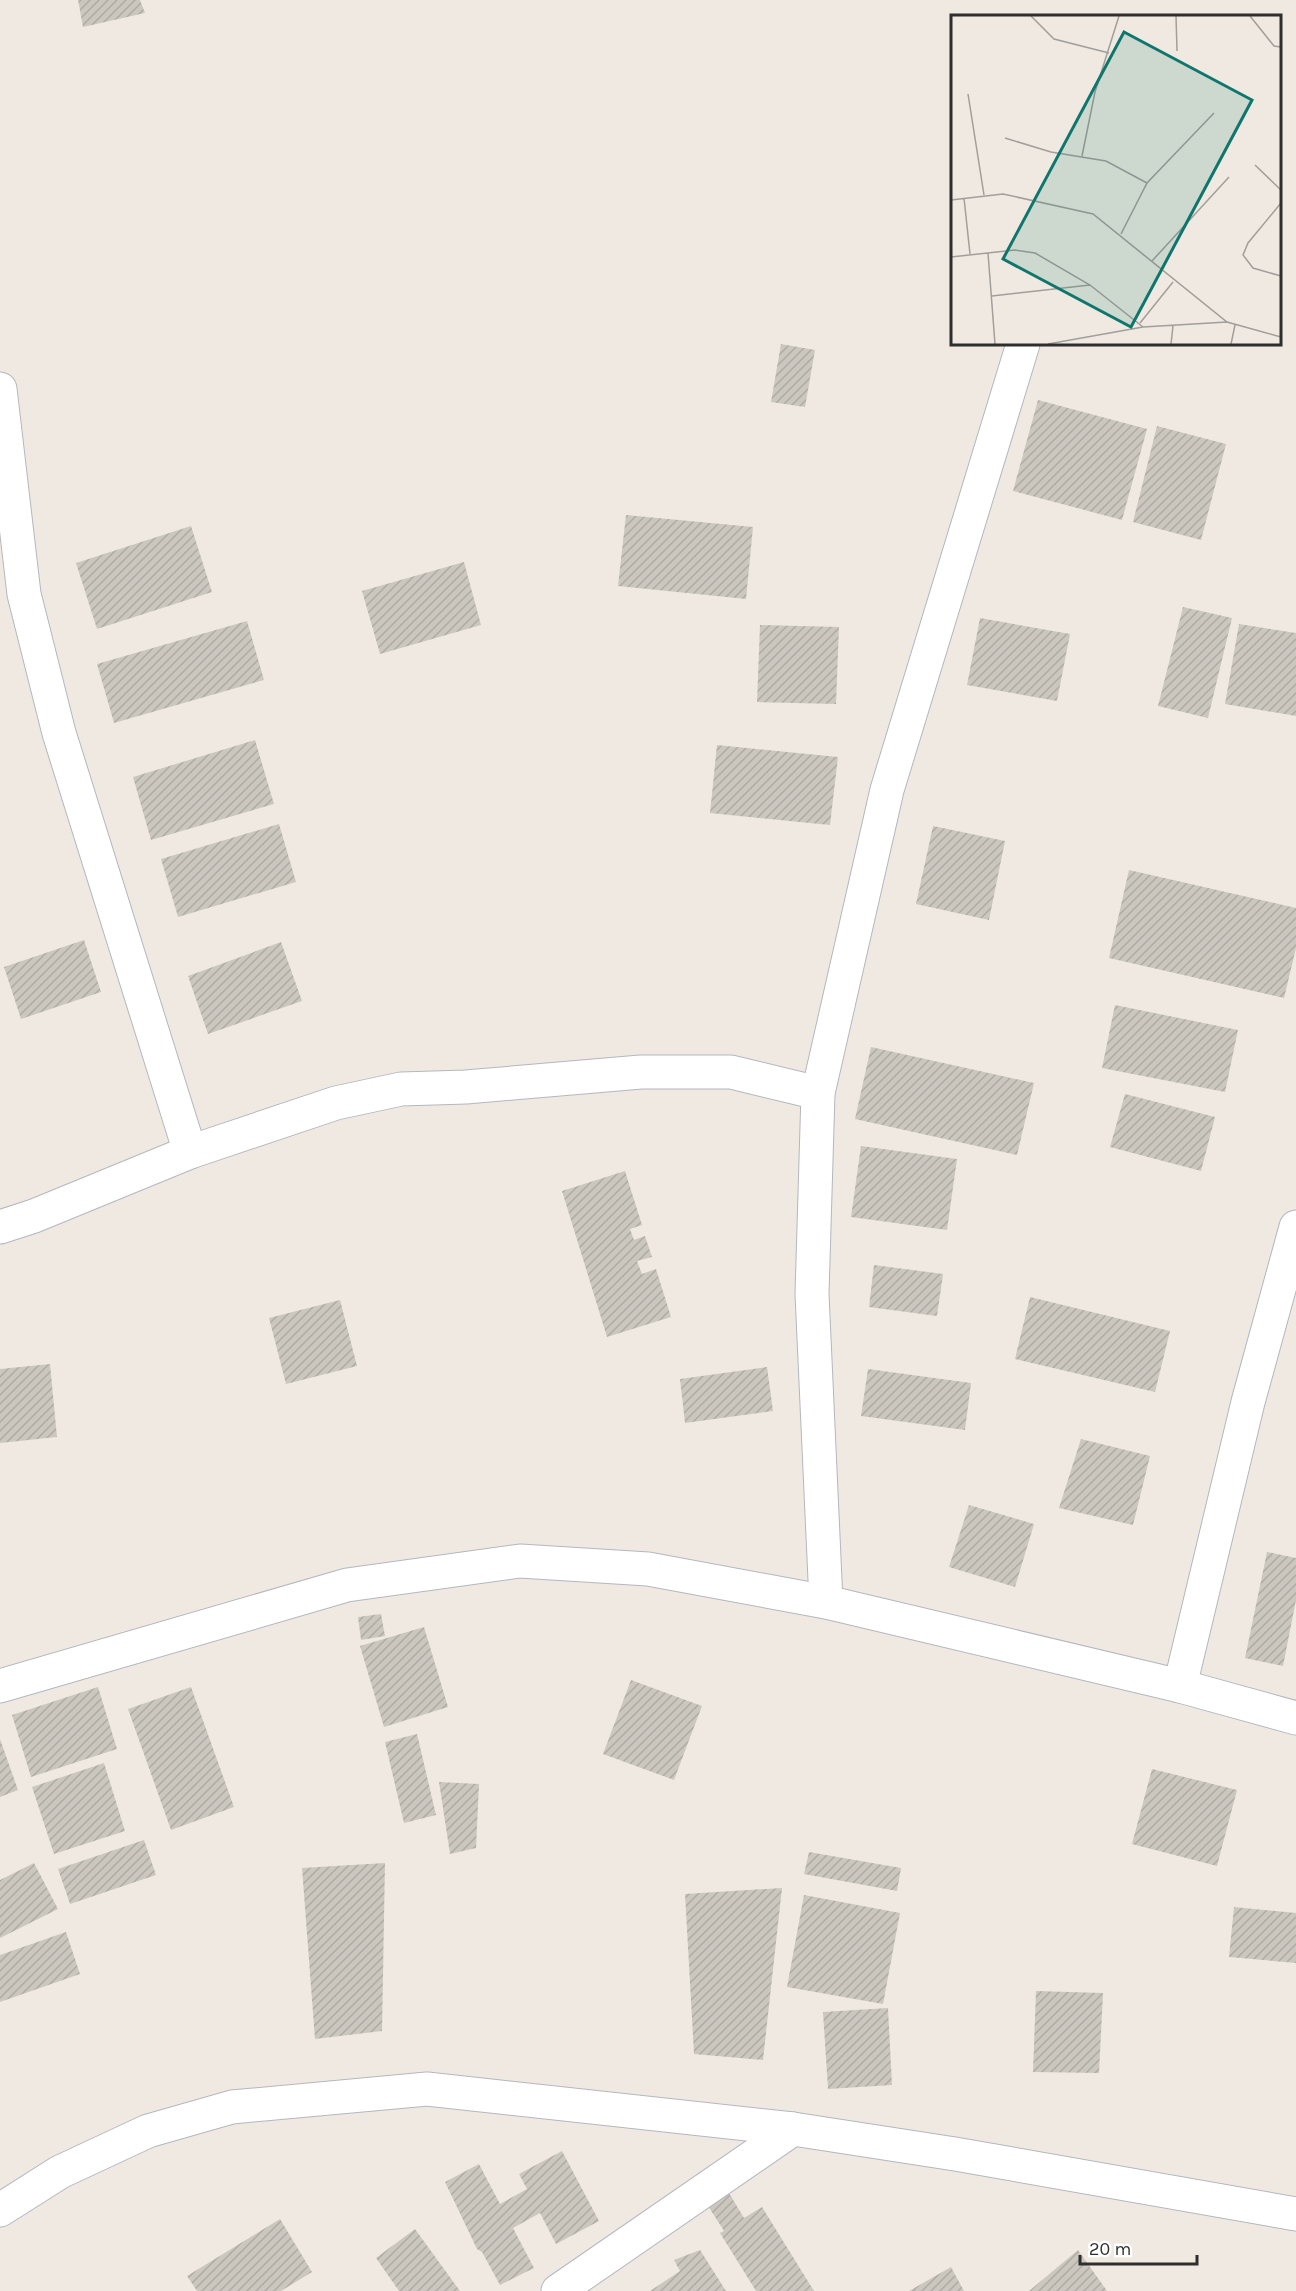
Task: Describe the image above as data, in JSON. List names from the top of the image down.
{
  "scale_bar": "20 m"
}
